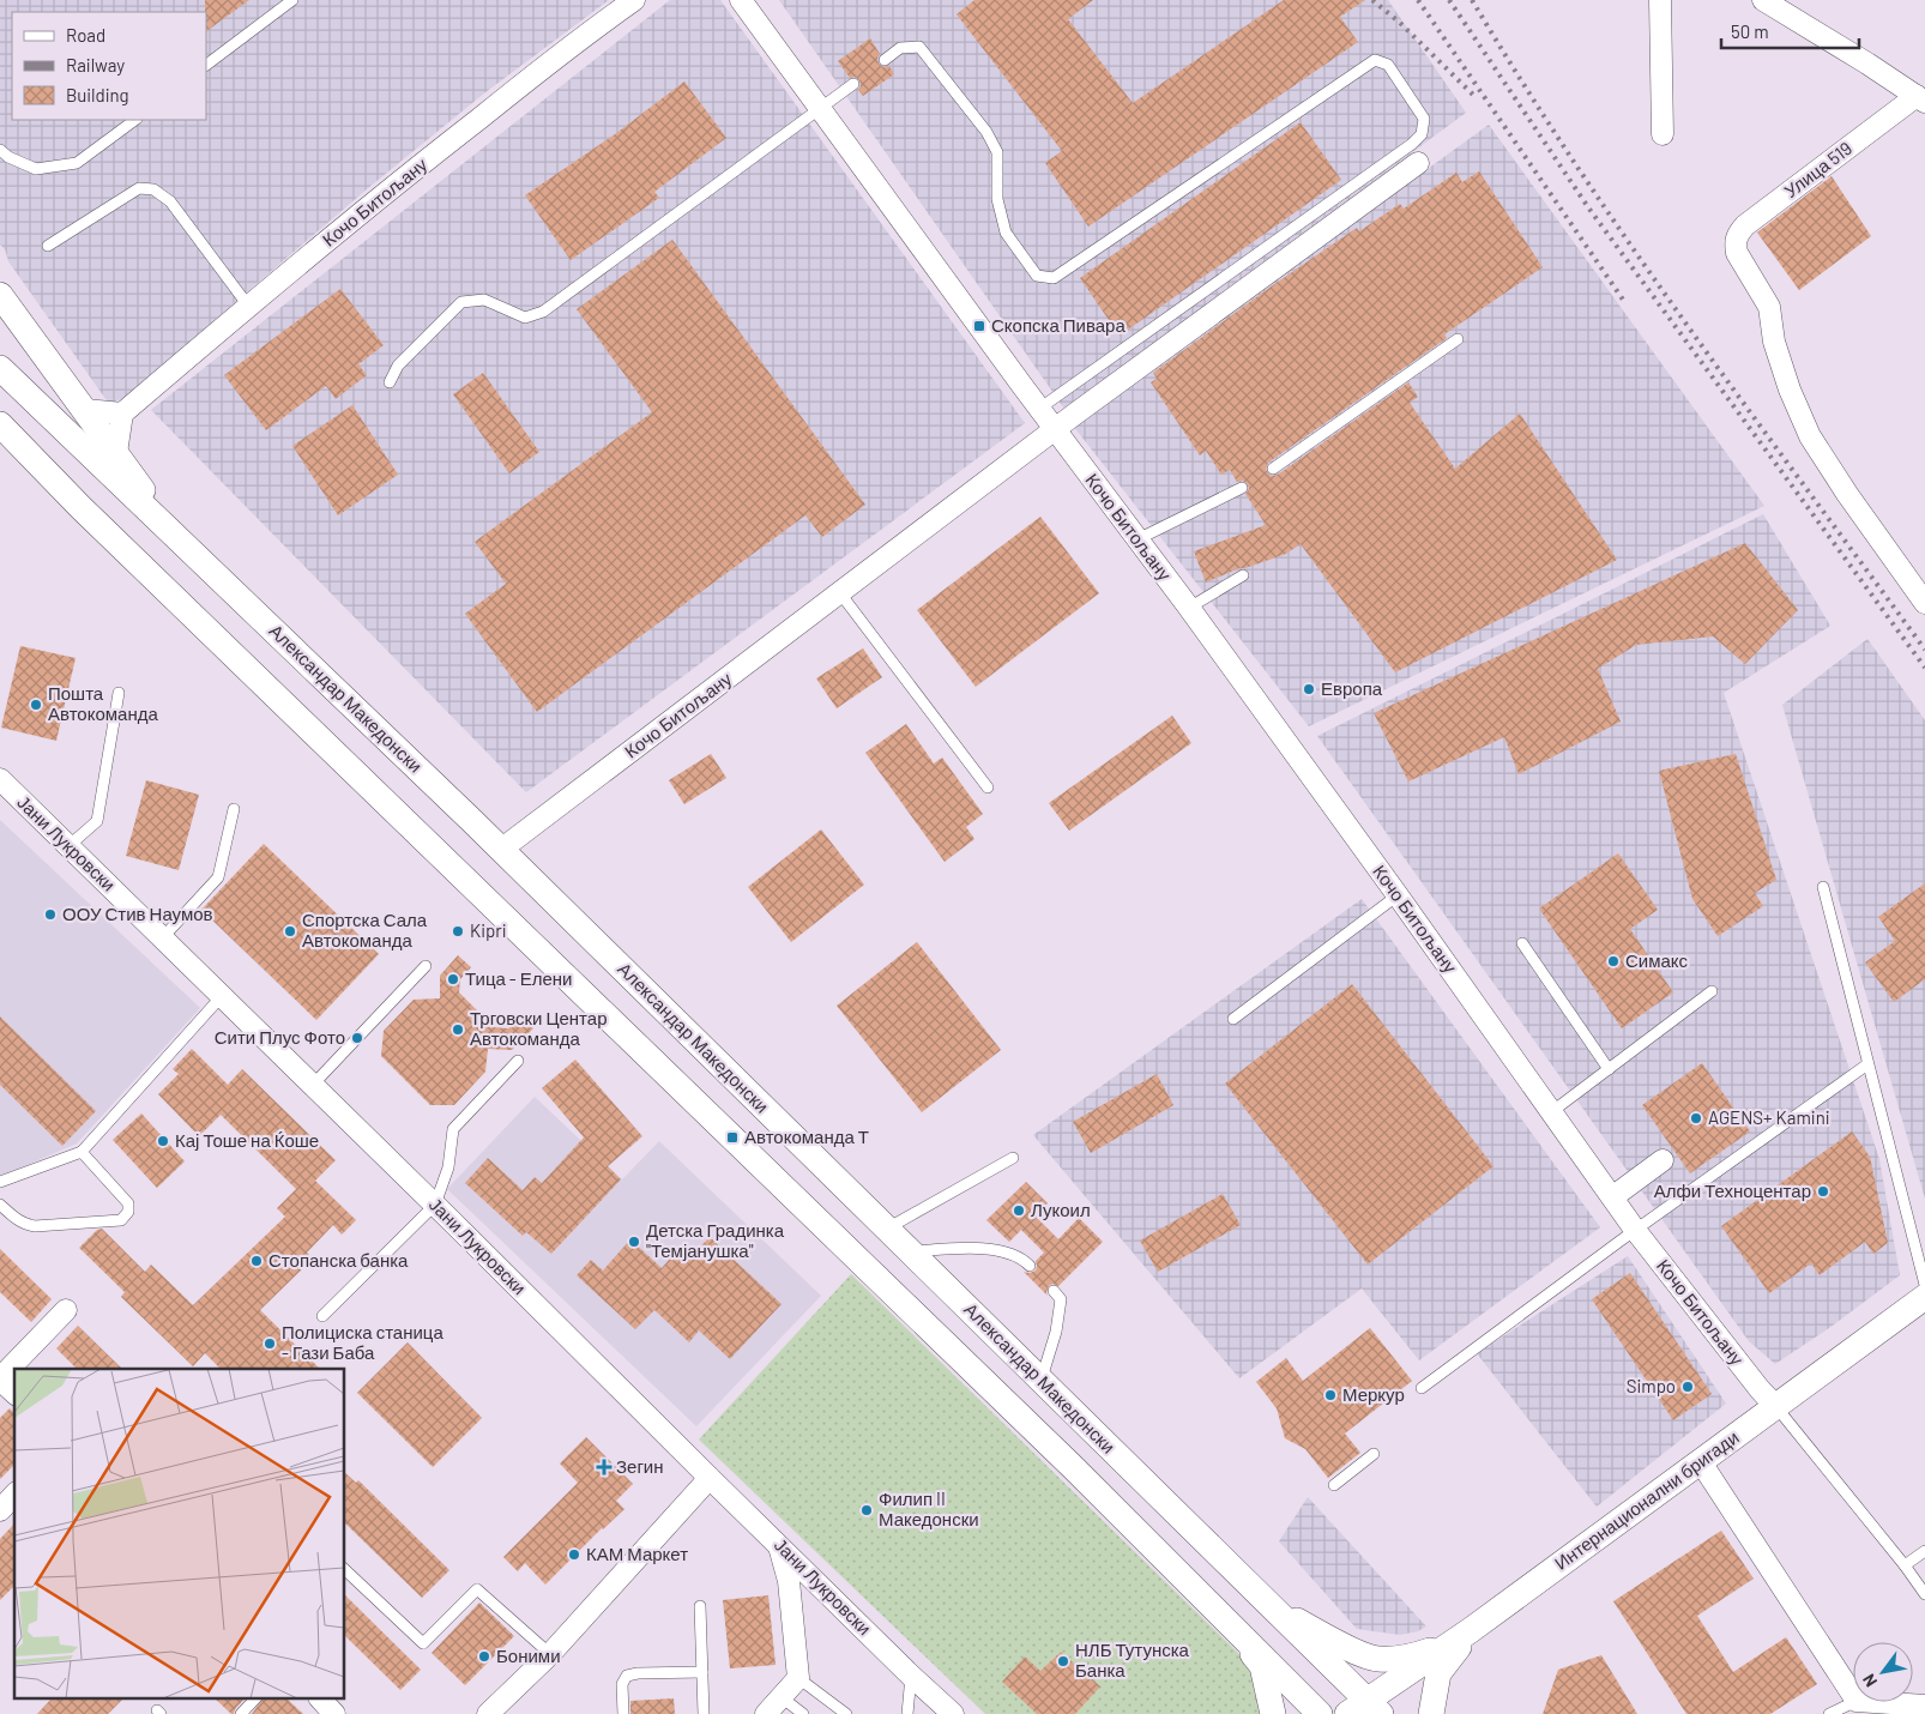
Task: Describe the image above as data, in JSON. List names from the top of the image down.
{
  "streets": {
    "street": [
      "Улица 519",
      "Кочо Битољану",
      "Александар Македонски",
      "Јани Лукровски",
      "Интернационални бригади"
    ]
  },
  "crossings": [
    ["Кочо Битољану", "Александар Македонски"],
    ["Кочо Битољану", "Интернационални бригади"],
    ["Александар Македонски", "Интернационални бригади"]
  ],
  "places": {
    "transit": ["Скопска Пивара", "Автокоманда Т"],
    "other": [
      "Европа",
      "Пошта Автокоманда",
      "ООУ Стив Наумов",
      "Спортска Сала Автокоманда",
      "Kipri",
      "Симакс",
      "Тица - Елени",
      "Трговски Центар Автокоманда",
      "Сити Плус Фото",
      "AGENS+ Kamini",
      "Кај Тоше на Ќоше",
      "Алфи Техноцентар",
      "Лукоил",
      "Детска Градинка \"Темјанушка\"",
      "Стопанска банка",
      "Полициска станица - Гази Баба",
      "Simpo",
      "Меркур",
      "Филип II Македонски",
      "КАМ Маркет",
      "Боними",
      "НЛБ Тутунска Банка"
    ],
    "health": ["Зегин"]
  },
  "legend": ["Road", "Railway", "Building"],
  "scale_bar": "50 m",
  "north": "bottom left"
}
